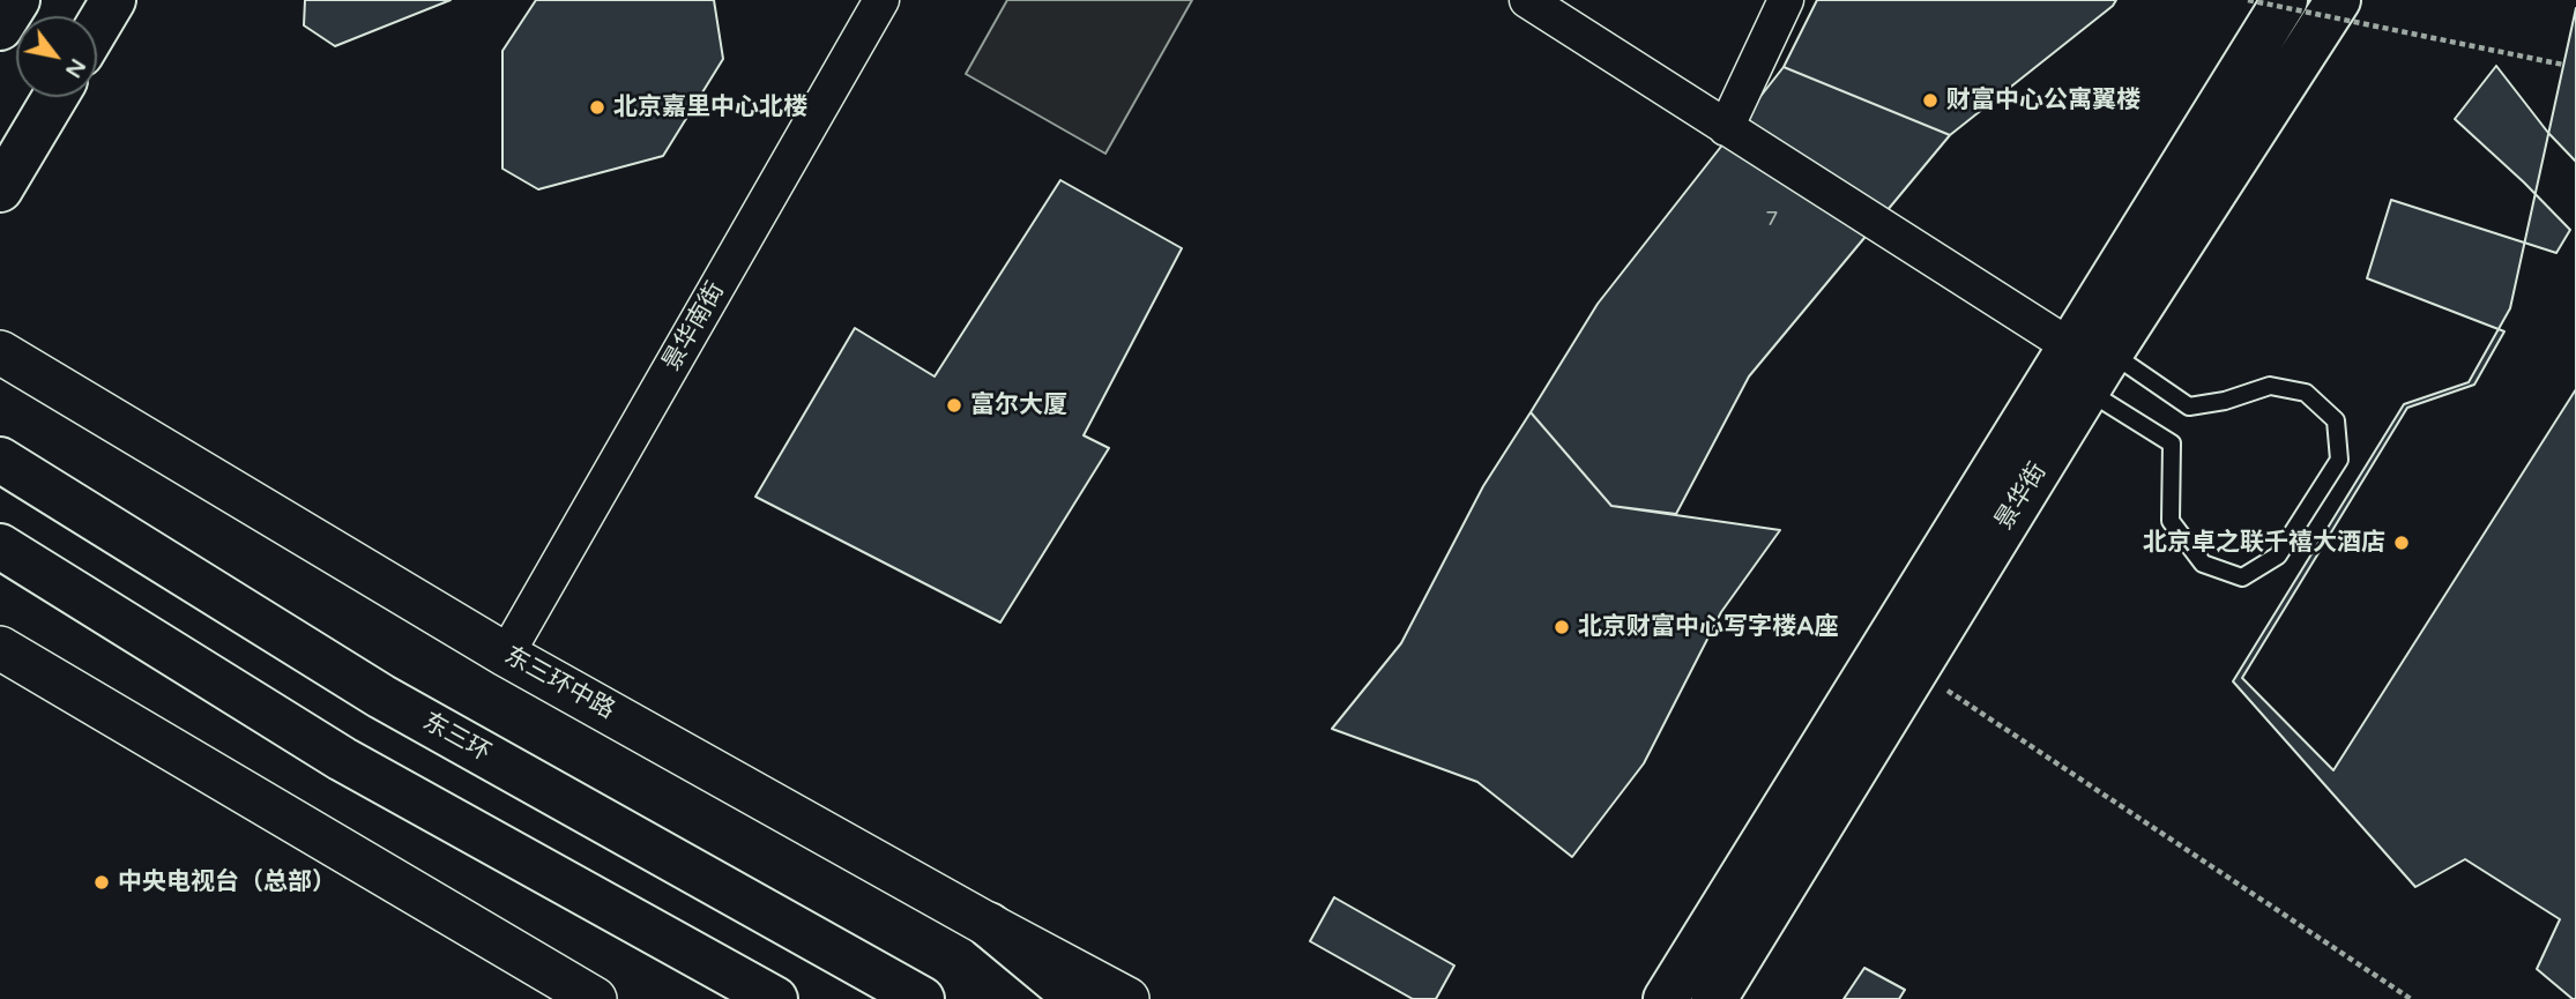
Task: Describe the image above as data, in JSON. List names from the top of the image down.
{
  "streets": {
    "main road": ["景华街", "东三环"],
    "street": ["景华南街", "东三环中路"]
  },
  "crossings": [
    ["景华南街", "东三环中路"]
  ],
  "places": [
    "财富中心公寓翼楼",
    "北京嘉里中心北楼",
    "富尔大厦",
    "北京卓之联千禧大酒店",
    "北京财富中心写字楼A座",
    "中央电视台（总部）"
  ],
  "house_numbers": ["7"],
  "north": "bottom right"
}
